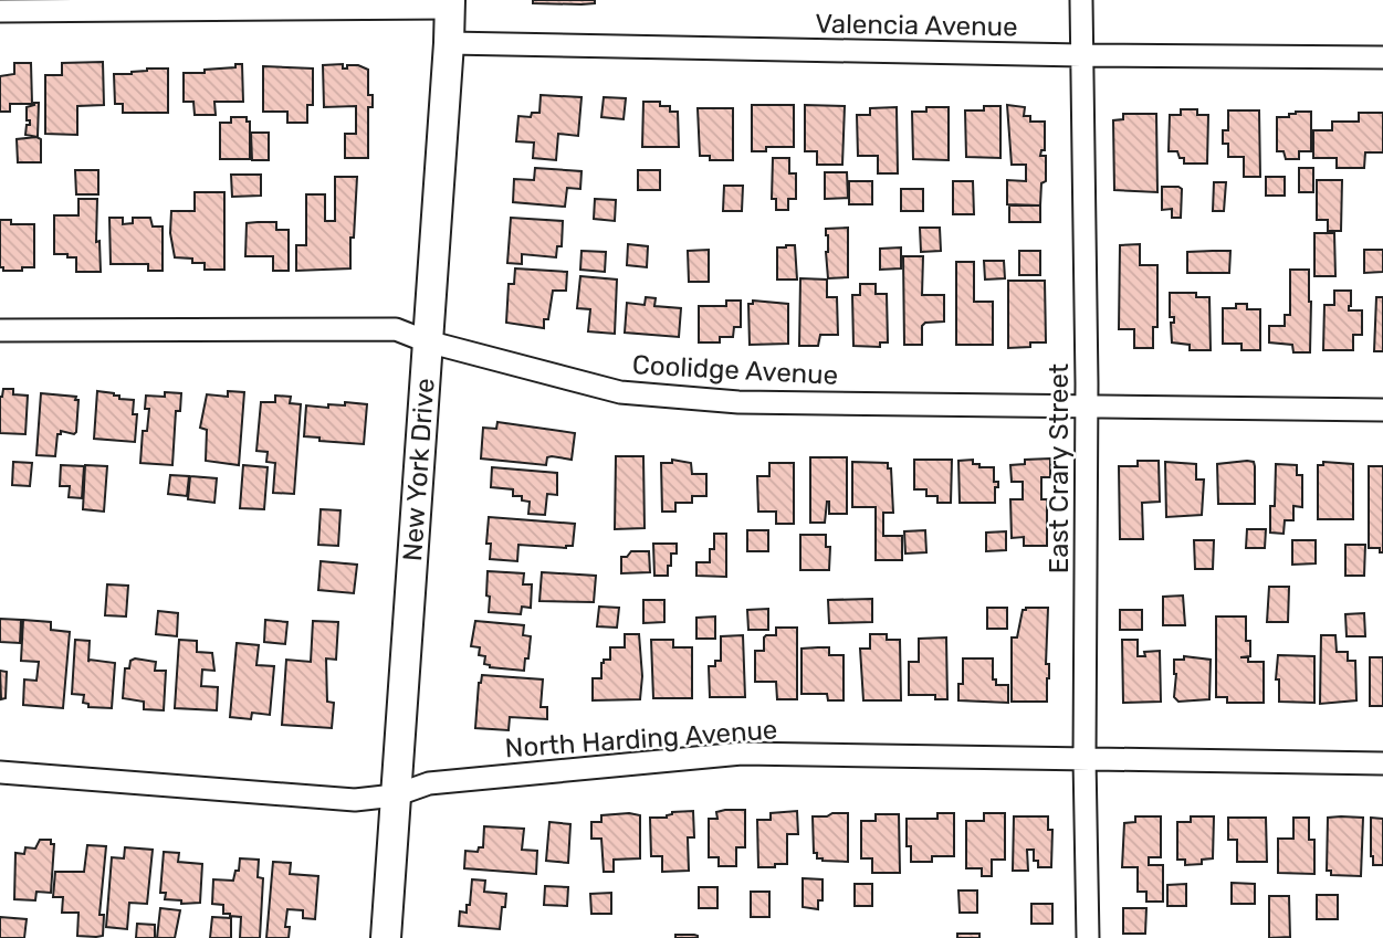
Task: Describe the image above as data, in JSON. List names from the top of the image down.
{
  "streets": {
    "street": [
      "Valencia Avenue",
      "Coolidge Avenue",
      "New York Drive",
      "East Crary Street",
      "North Harding Avenue"
    ]
  },
  "crossings": [
    ["Valencia Avenue", "New York Drive"],
    ["Valencia Avenue", "East Crary Street"],
    ["Coolidge Avenue", "New York Drive"],
    ["Coolidge Avenue", "East Crary Street"],
    ["New York Drive", "North Harding Avenue"],
    ["East Crary Street", "North Harding Avenue"]
  ]
}
